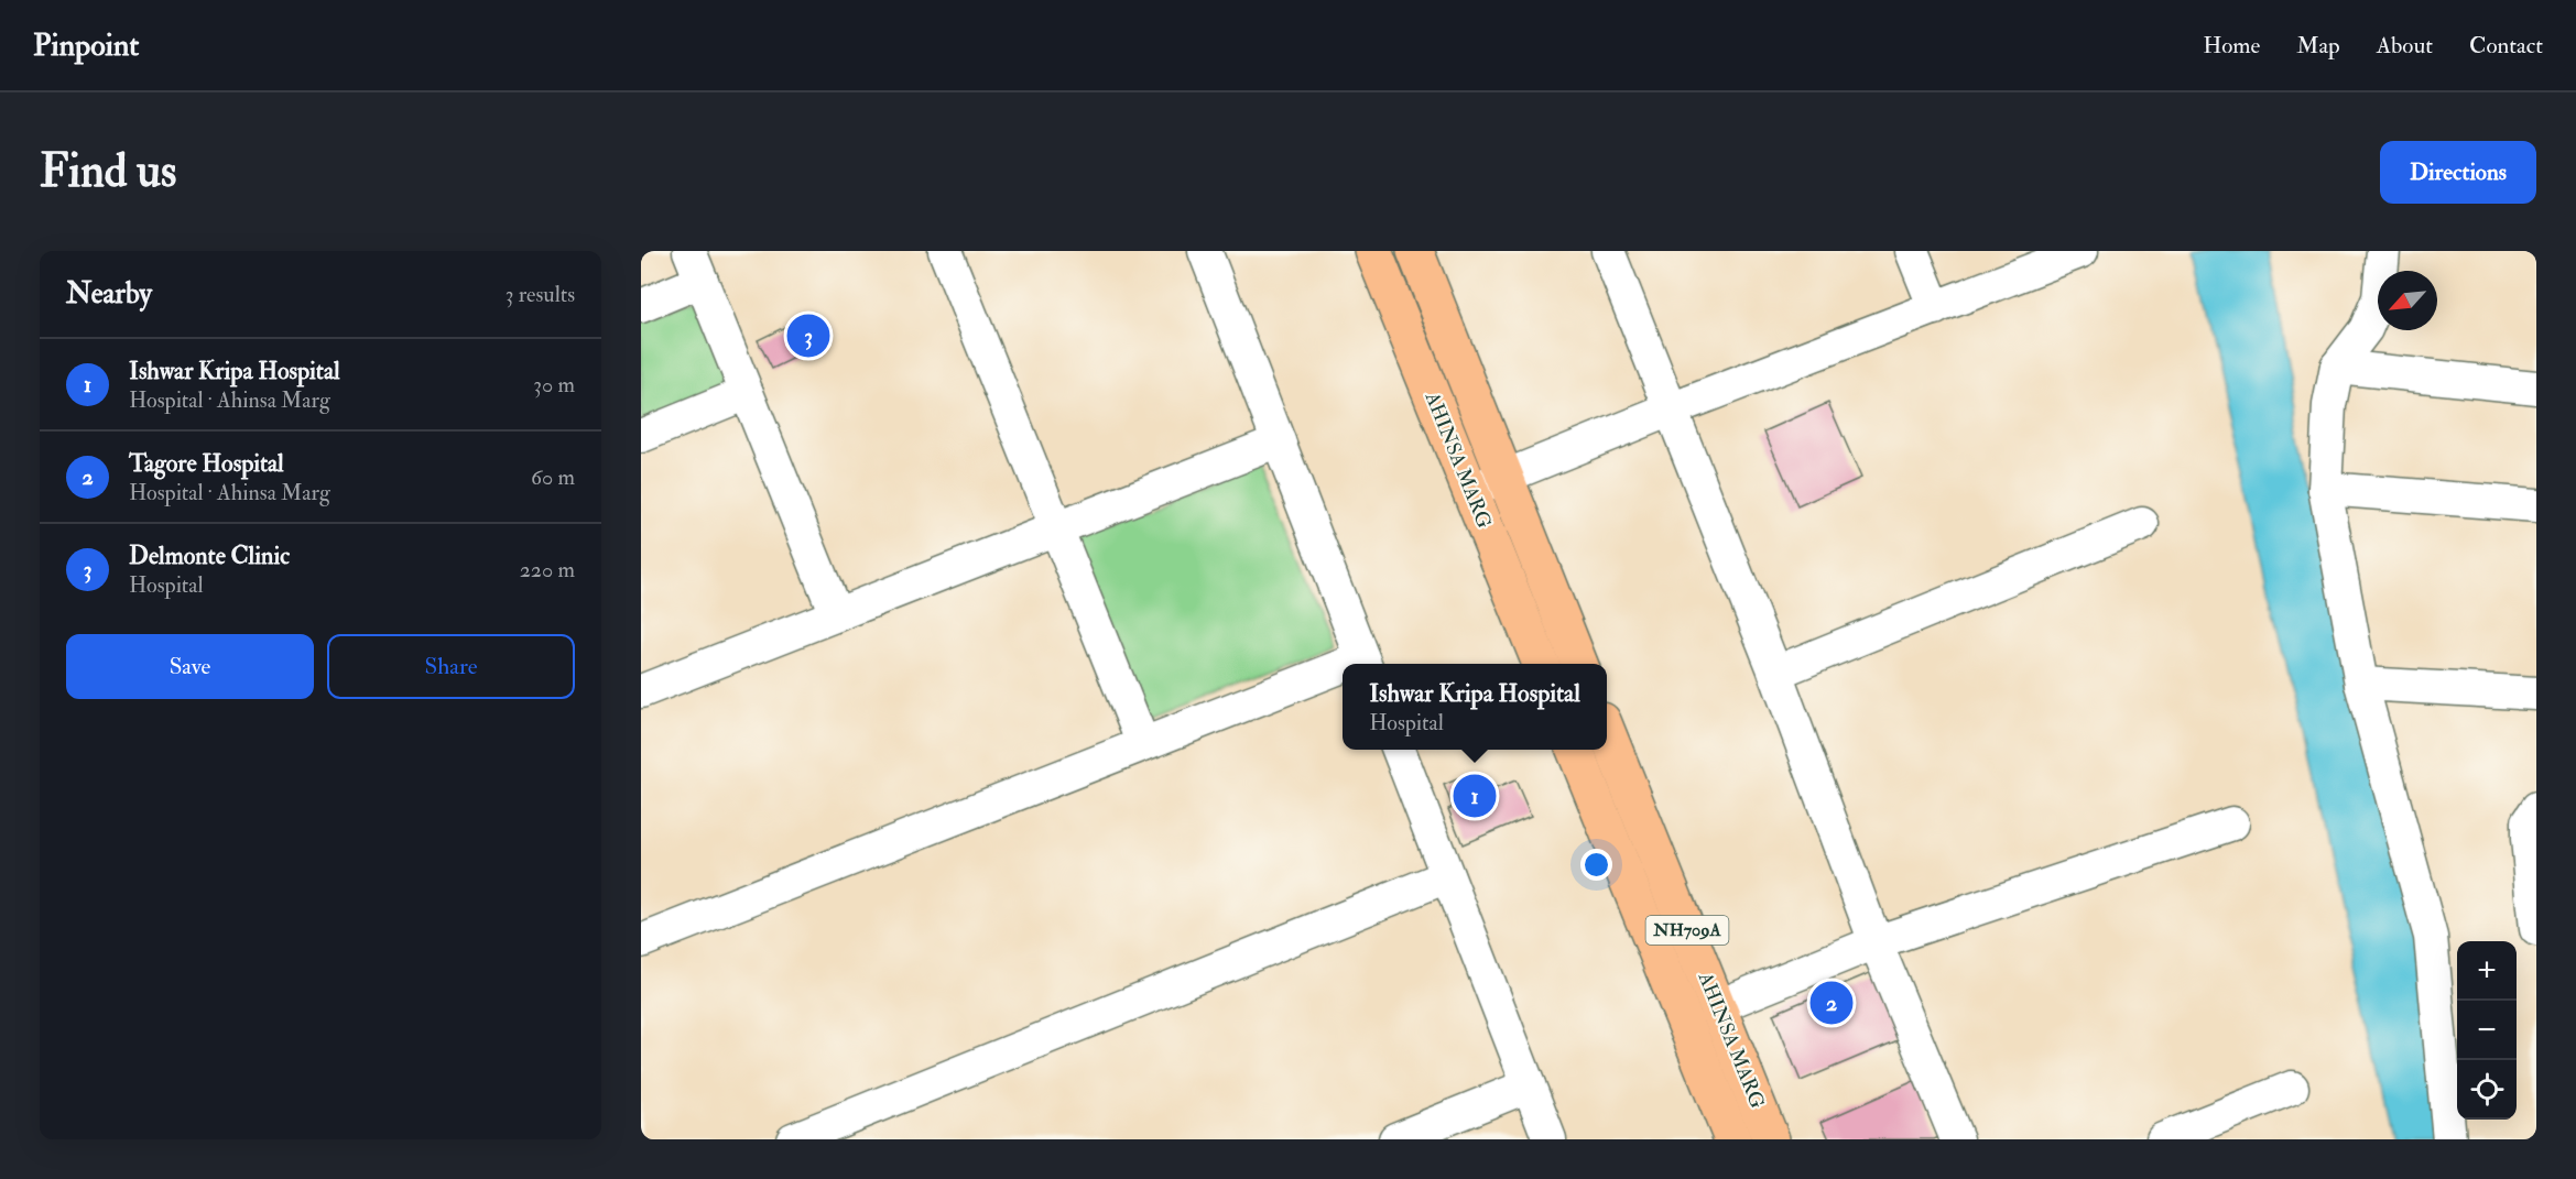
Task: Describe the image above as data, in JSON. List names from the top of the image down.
{
  "streets": {
    "highway": ["AHINSA MARG", "NH709A"]
  },
  "north": "bottom left",
  "page": {
    "header": "Pinpoint",
    "nav": [
      "Home",
      "Map",
      "About",
      "Contact"
    ],
    "buttons": [
      "Directions",
      ["Save", "Share"]
    ],
    "title": "Find us",
    "heading": ["Nearby", "3 results"],
    "pins": ["3", "1", "2"],
    "list": [
      {
        "mark": "1",
        "name": "Ishwar Kripa Hospital",
        "note": "Hospital · Ahinsa Marg",
        "value": "30 m"
      },
      {
        "mark": "2",
        "name": "Tagore Hospital",
        "note": "Hospital · Ahinsa Marg",
        "value": "60 m"
      },
      {
        "mark": "3",
        "name": "Delmonte Clinic",
        "note": "Hospital",
        "value": "220 m"
      }
    ],
    "popup": ["Ishwar Kripa Hospital", "Hospital"],
    "map_buttons": ["+", "−"]
  }
}
